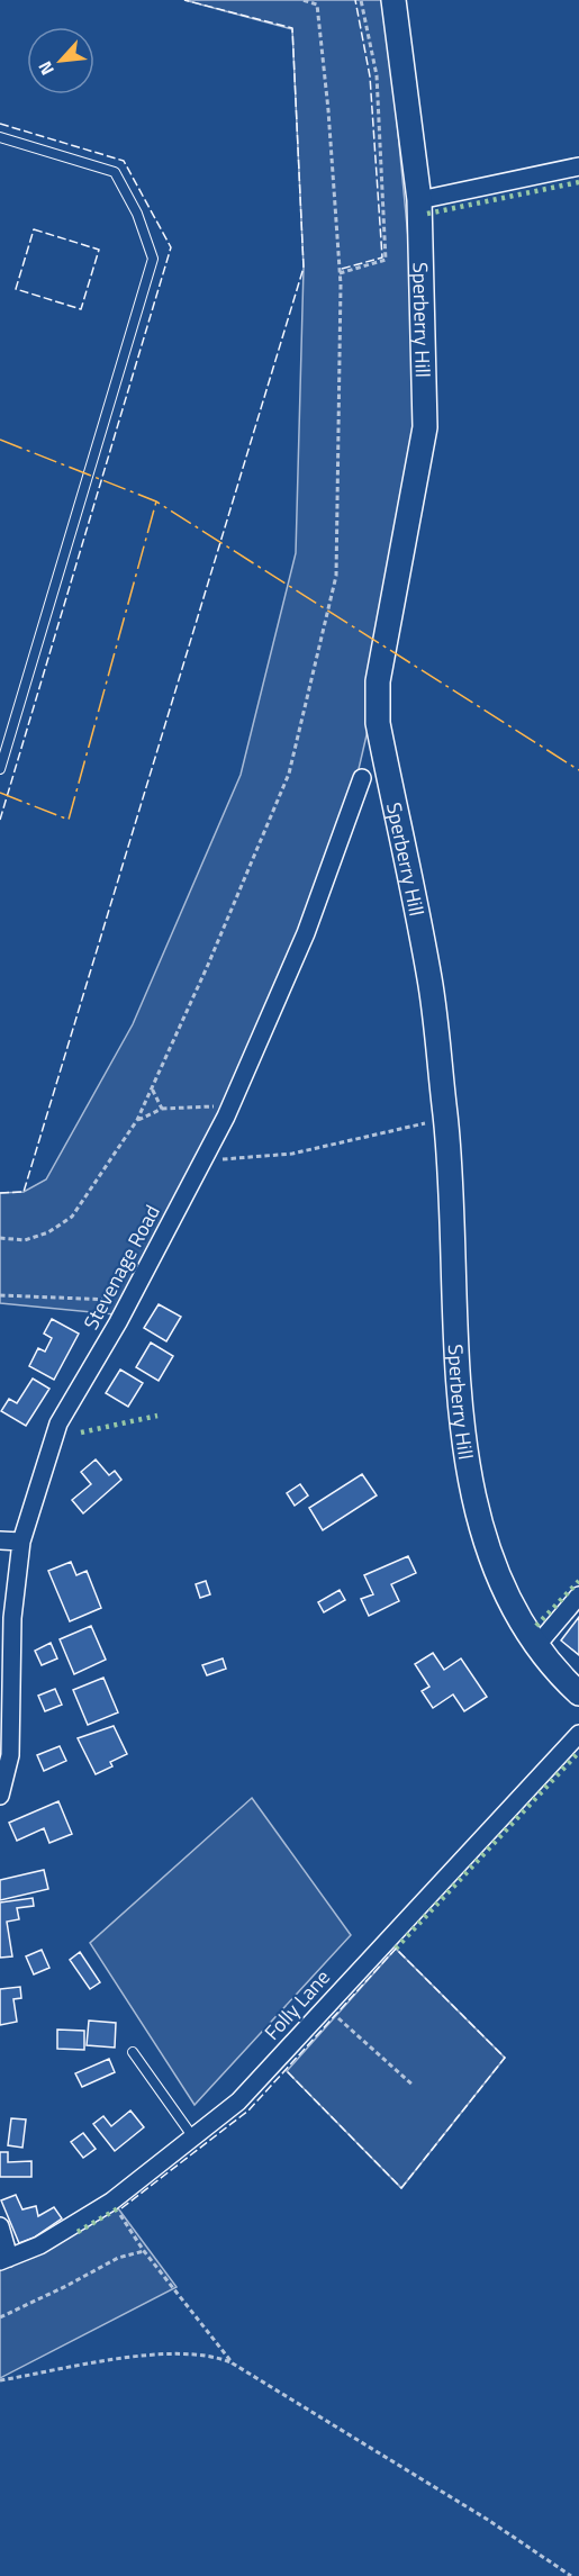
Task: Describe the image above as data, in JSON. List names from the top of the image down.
{
  "streets": {
    "street": ["Sperberry Hill", "Stevenage Road", "Folly Lane"]
  },
  "north": "bottom left"
}
